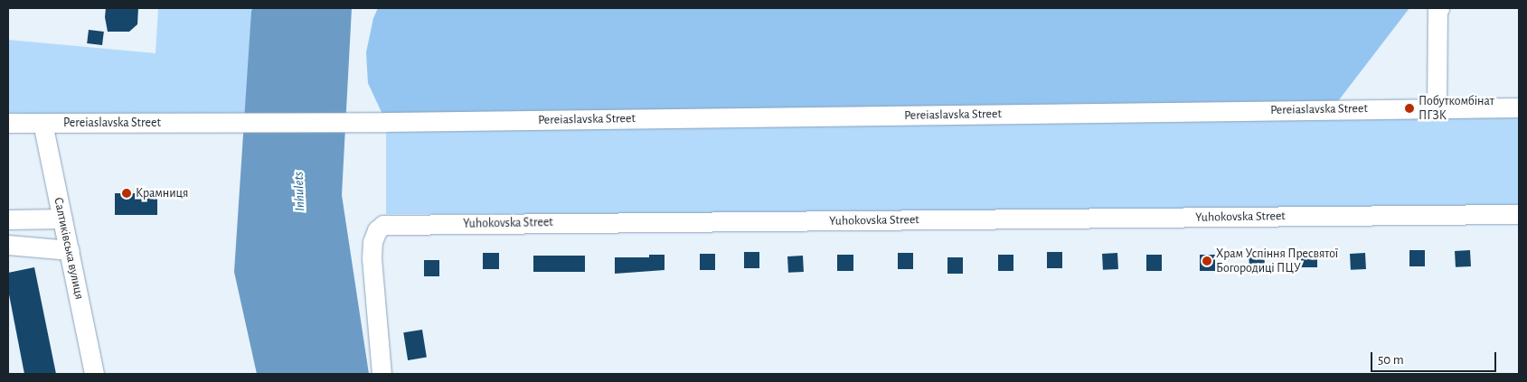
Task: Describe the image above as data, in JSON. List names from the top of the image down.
{
  "streets": {
    "street": ["Pereiaslavska Street", "Yuhokovska Street", "Салтиківська вулиця"]
  },
  "crossings": [
    ["Pereiaslavska Street", "Салтиківська вулиця"]
  ],
  "water": ["Inhulets"],
  "places": ["Побуткомбінат ПГЗК", "Крамниця", "Храм Успіння Пресвятої Богородиці ПЦУ"],
  "scale_bar": "50 m"
}
